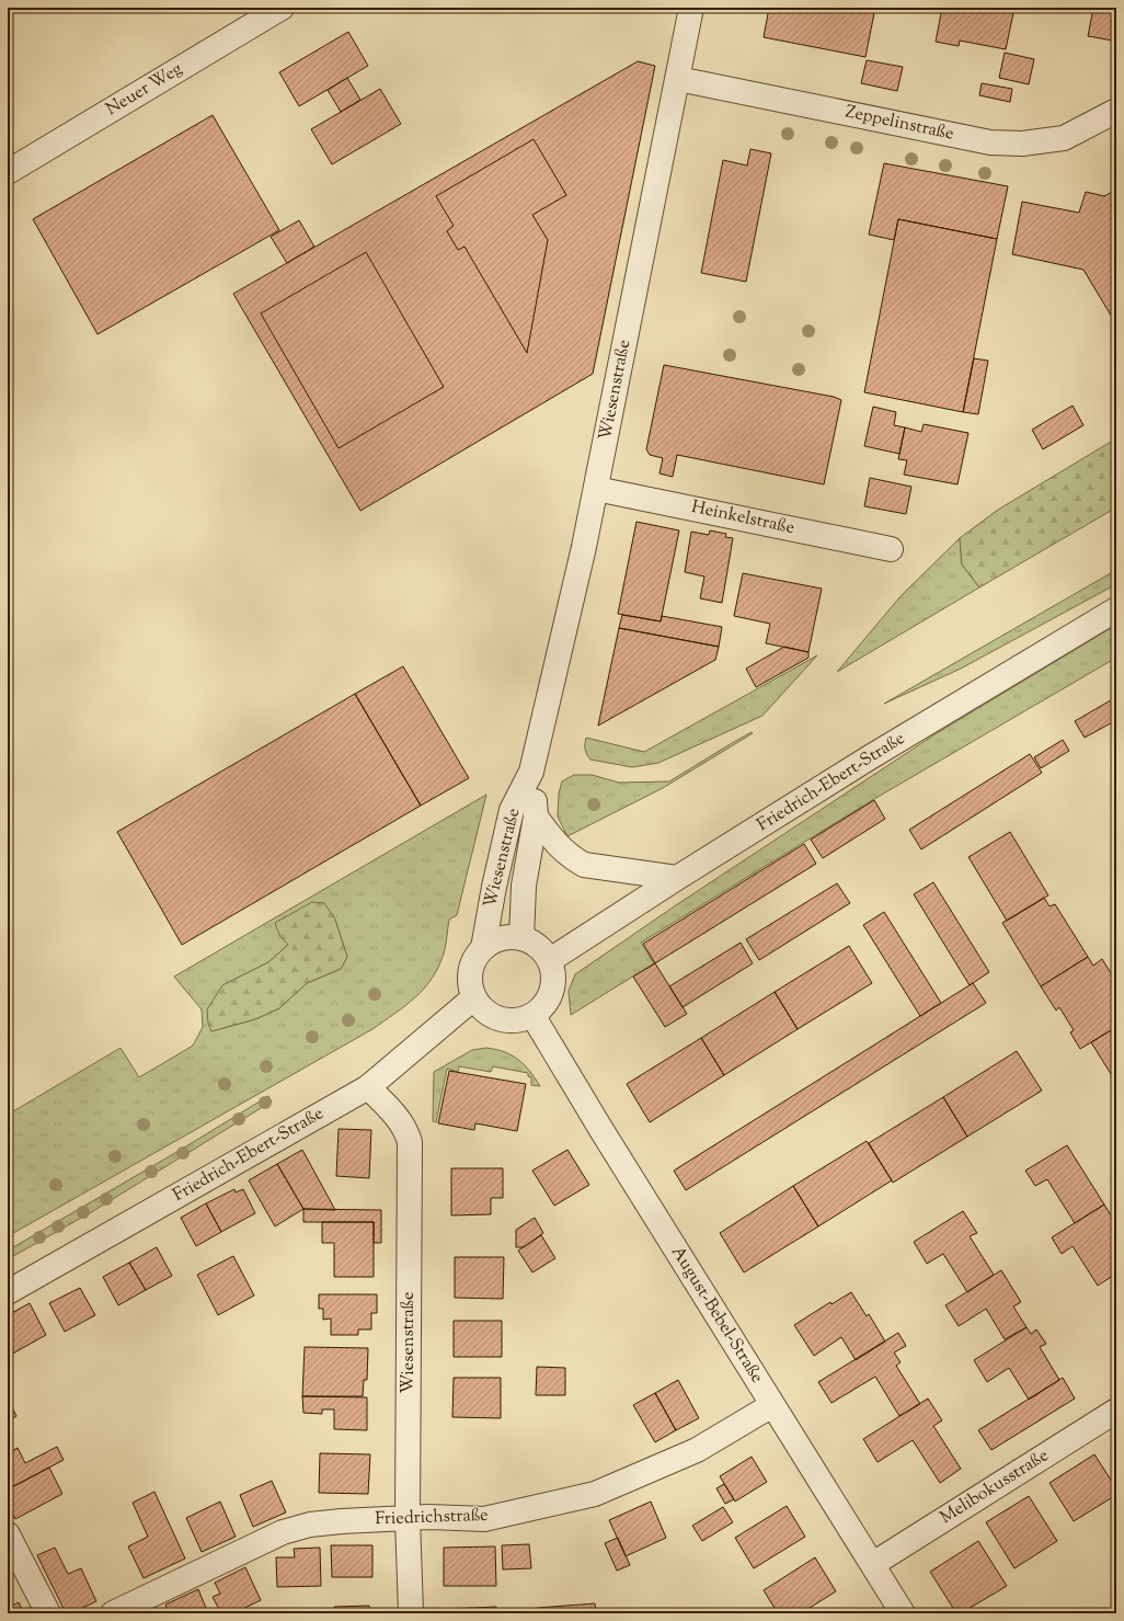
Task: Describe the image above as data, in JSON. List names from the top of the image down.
{
  "streets": {
    "street": [
      "Neuer Weg",
      "Zeppelinstraße",
      "Wiesenstraße",
      "Heinkelstraße",
      "Friedrich-Ebert-Straße",
      "August-Bebel-Straße",
      "Melibokusstraße",
      "Friedrichstraße"
    ]
  },
  "crossings": [
    ["Zeppelinstraße", "Wiesenstraße"],
    ["Wiesenstraße", "Heinkelstraße"],
    ["Wiesenstraße", "Friedrich-Ebert-Straße"],
    ["Wiesenstraße", "August-Bebel-Straße"],
    ["Wiesenstraße", "Friedrichstraße"],
    ["Friedrich-Ebert-Straße", "August-Bebel-Straße"],
    ["August-Bebel-Straße", "Melibokusstraße"],
    ["August-Bebel-Straße", "Friedrichstraße"]
  ]
}
